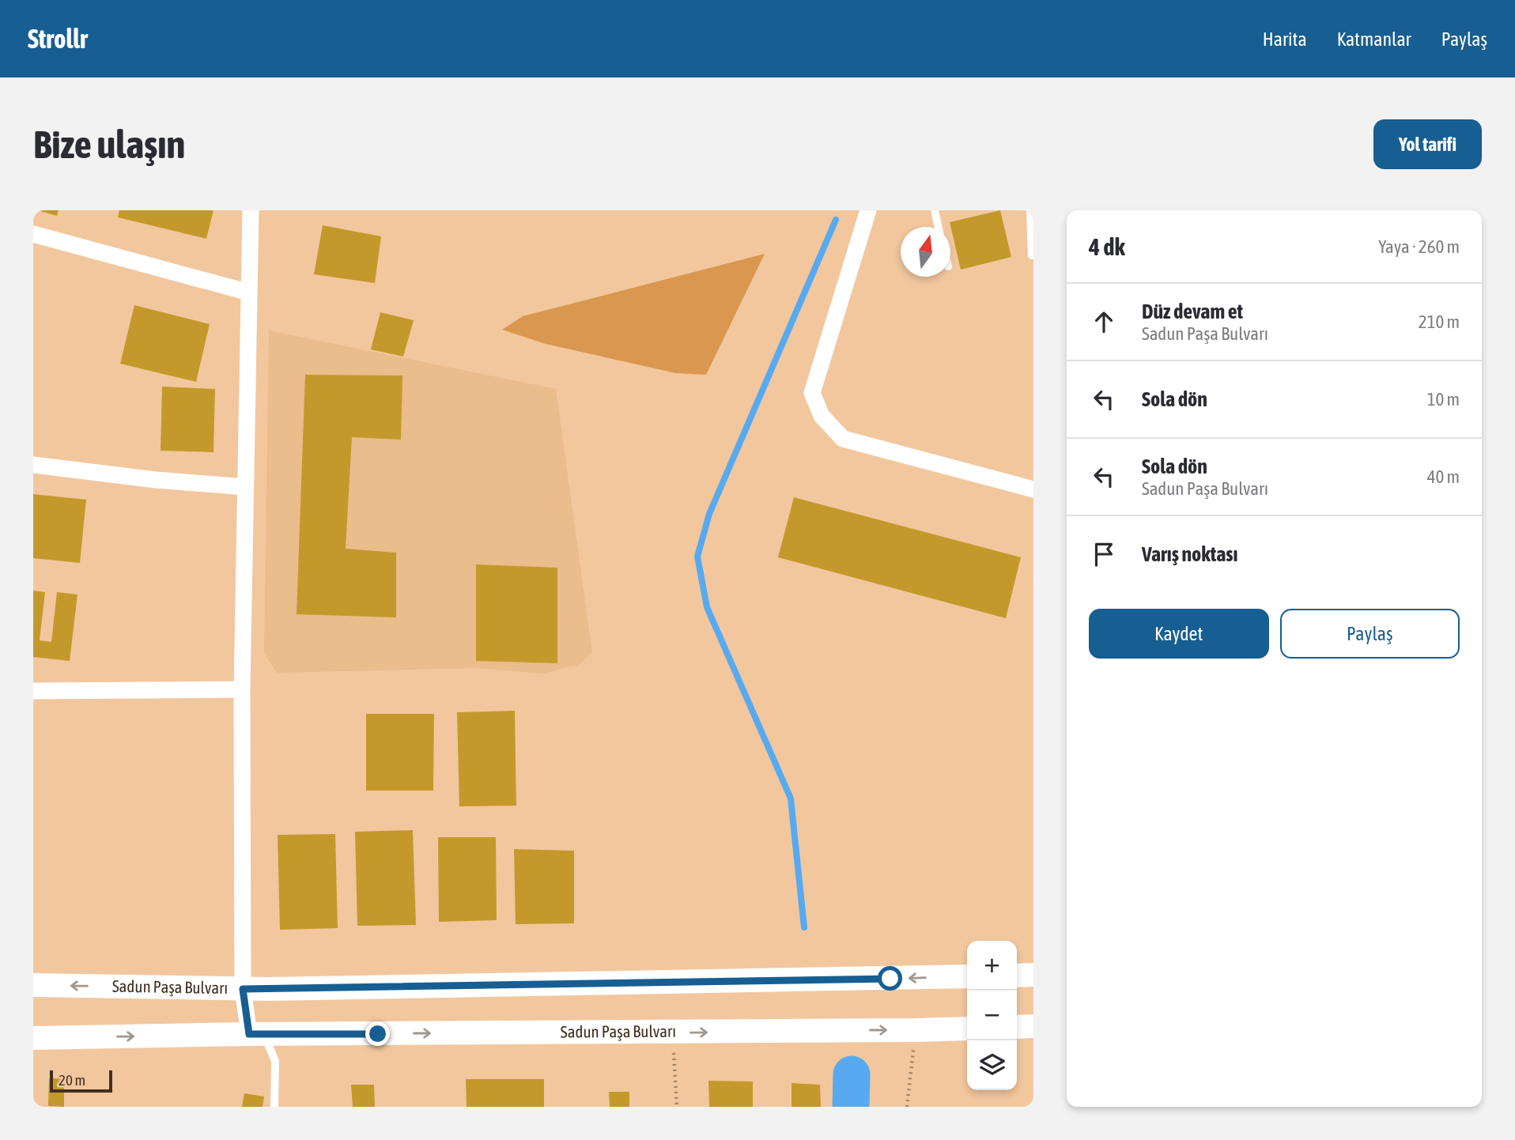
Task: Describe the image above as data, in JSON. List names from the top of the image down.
{
  "streets": {
    "main road": ["Sadun Paşa Bulvarı"]
  },
  "scale_bar": "20 m",
  "north": "top",
  "page": {
    "header": "Strollr",
    "nav": ["Harita", "Katmanlar", "Paylaş"],
    "buttons": [
      "Yol tarifi",
      ["Kaydet", "Paylaş"]
    ],
    "title": "Bize ulaşın",
    "heading": ["4 dk", "Yaya · 260 m"],
    "list": [
      ["Düz devam et", "Sadun Paşa Bulvarı", "210 m"],
      ["Sola dön", "10 m"],
      ["Sola dön", "Sadun Paşa Bulvarı", "40 m"],
      "Varış noktası"
    ],
    "map_buttons": ["+", "−"],
    "scale": "20 m"
  }
}
